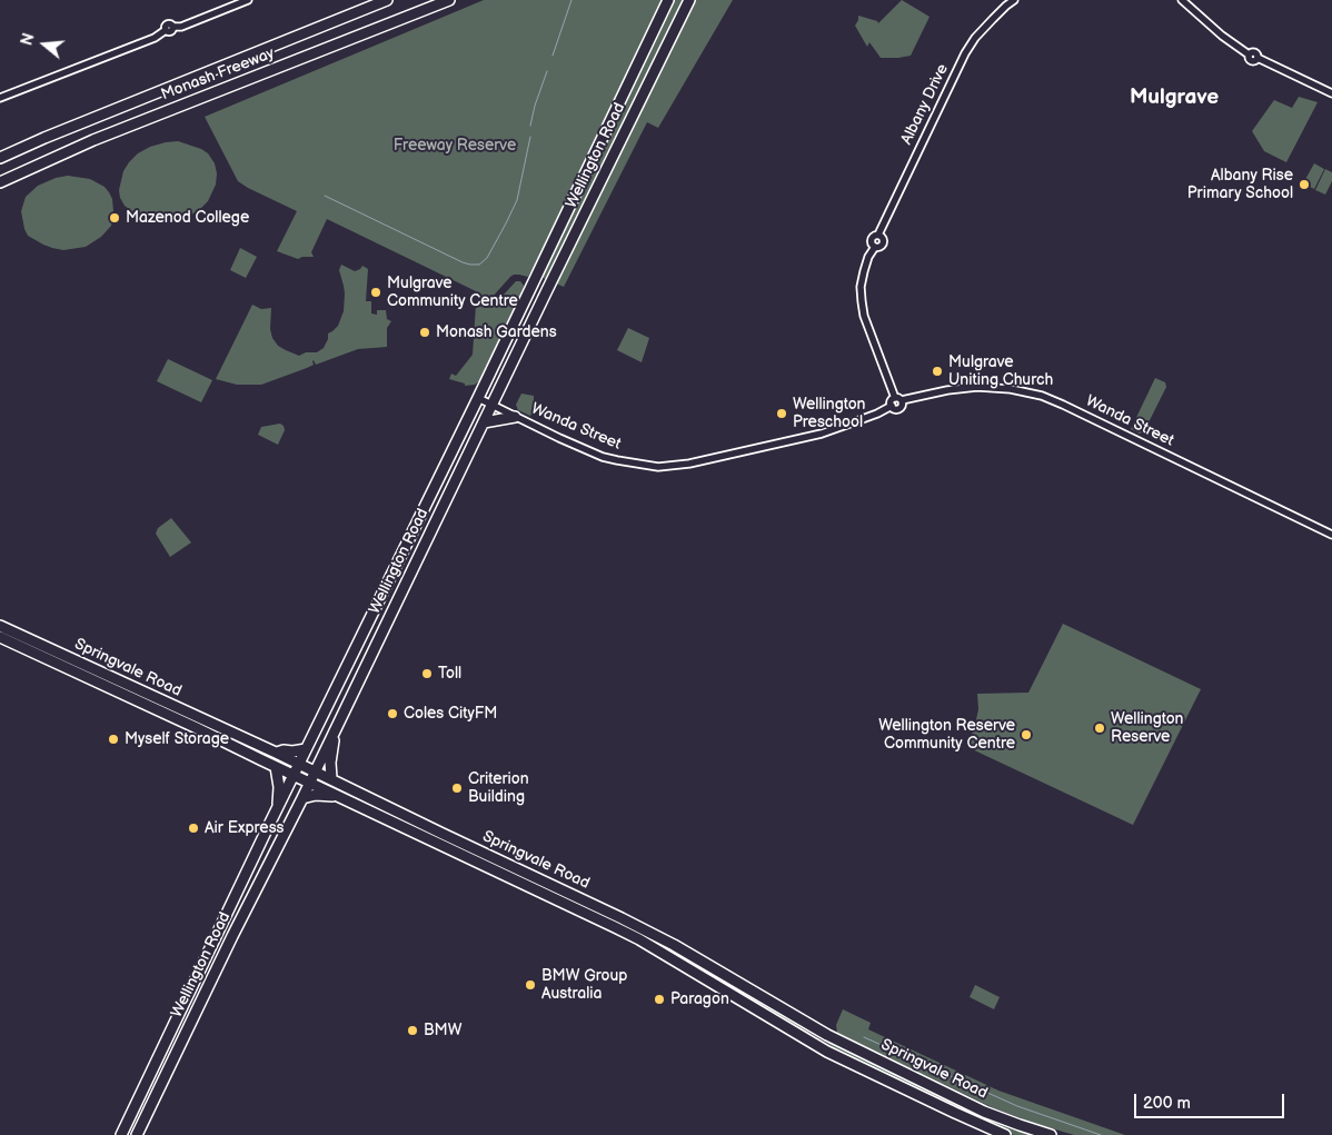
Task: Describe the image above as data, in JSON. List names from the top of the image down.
{
  "streets": {
    "highway": ["Monash Freeway", "Wellington Road", "Springvale Road"],
    "street": ["Albany Drive", "Wanda Street"]
  },
  "crossings": [
    ["Albany Drive", "Wanda Street"],
    ["Wellington Road", "Wanda Street"],
    ["Wellington Road", "Springvale Road"]
  ],
  "districts": ["Mulgrave"],
  "parks": ["Freeway Reserve"],
  "places": [
    "Albany Rise Primary School",
    "Mazenod College",
    "Mulgrave Community Centre",
    "Monash Gardens",
    "Mulgrave Uniting Church",
    "Wellington Preschool",
    "Toll",
    "Coles CityFM",
    "Wellington Reserve",
    "Wellington Reserve Community Centre",
    "Myself Storage",
    "Criterion Building",
    "Air Express",
    "BMW Group Australia",
    "Paragon",
    "BMW"
  ],
  "scale_bar": "200 m",
  "north": "left"
}
